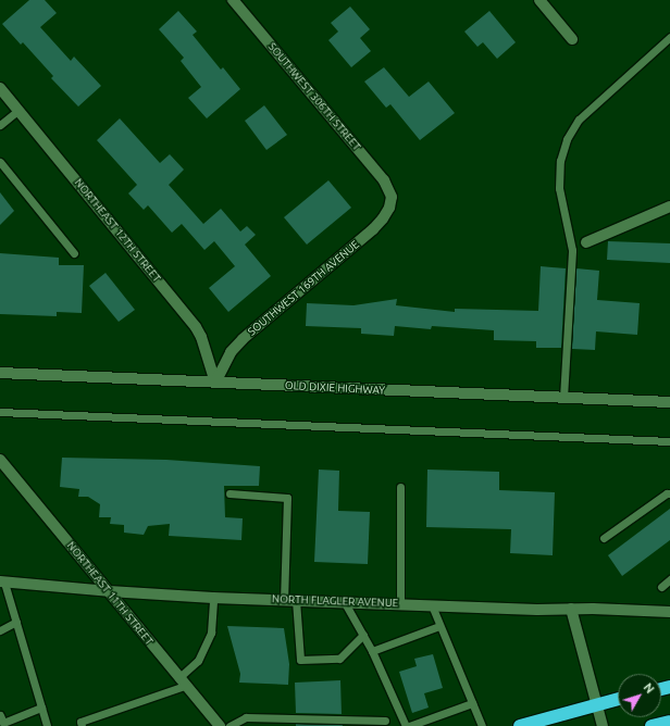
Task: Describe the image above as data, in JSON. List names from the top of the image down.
{
  "streets": {
    "street": [
      "SOUTHWEST 306TH STREET",
      "NORTHEAST 12TH STREET",
      "SOUTHWEST 169TH AVENUE",
      "OLD DIXIE HIGHWAY",
      "NORTHEAST 11TH STREET",
      "NORTH FLAGLER AVENUE"
    ]
  },
  "crossings": [
    ["SOUTHWEST 306TH STREET", "SOUTHWEST 169TH AVENUE"],
    ["NORTHEAST 12TH STREET", "SOUTHWEST 169TH AVENUE"],
    ["NORTHEAST 12TH STREET", "OLD DIXIE HIGHWAY"],
    ["SOUTHWEST 169TH AVENUE", "OLD DIXIE HIGHWAY"],
    ["NORTHEAST 11TH STREET", "NORTH FLAGLER AVENUE"]
  ],
  "north": "top right"
}
